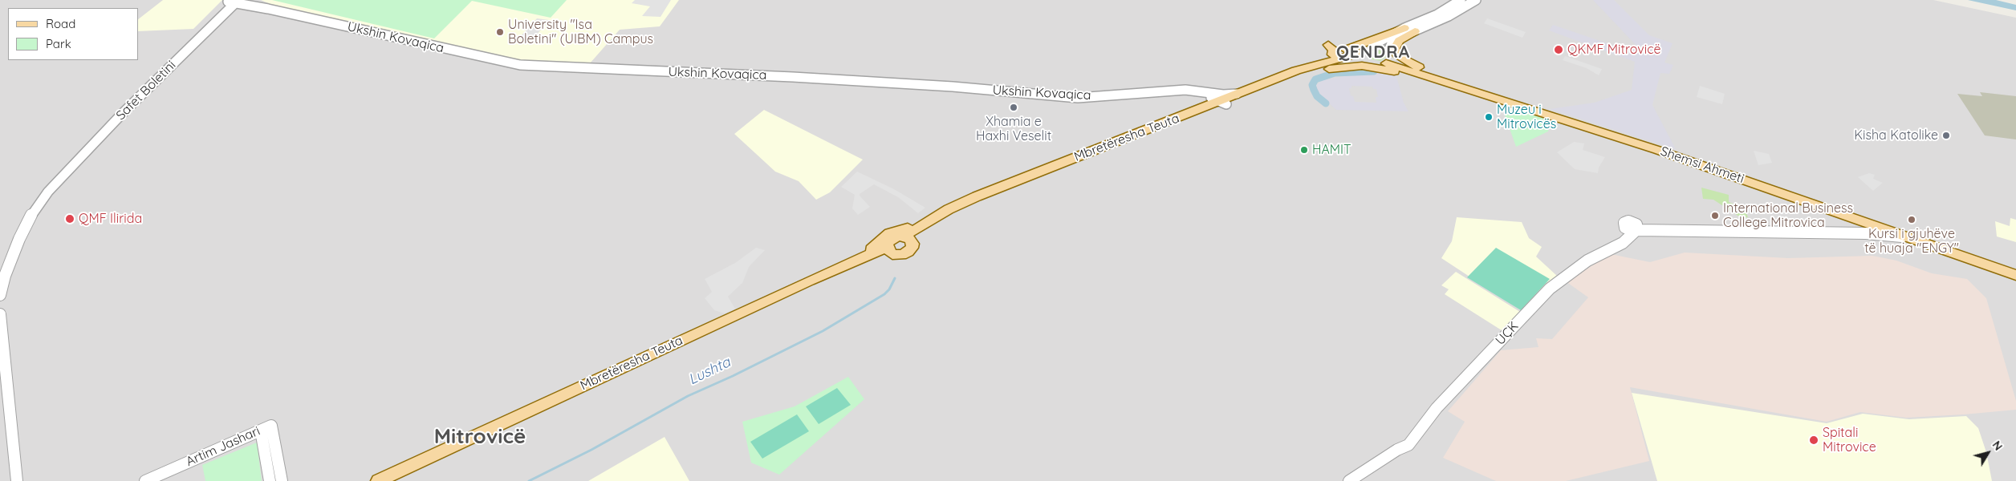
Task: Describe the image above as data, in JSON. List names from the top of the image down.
{
  "streets": {
    "main road": ["Mbretëresha Teuta", "Shemsi Ahmeti"],
    "street": [
      "Ukshin Kovaqica",
      "Safet Boletini",
      "UÇK",
      "Artim Jashari"
    ]
  },
  "crossings": [
    ["Ukshin Kovaqica", "Safet Boletini"],
    ["Ukshin Kovaqica", "Mbretëresha Teuta"]
  ],
  "districts": ["QENDRA", "Mitrovicë"],
  "water": ["Lushta"],
  "places": [
    "University \"Isa Boletini\" (UIBM) Campus",
    "QKMF Mitrovicë",
    "Xhamia e Haxhi Veselit",
    "Muzeu i Mitrovicës",
    "Kisha Katolike",
    "HAMIT",
    "International Business College Mitrovica",
    "QMF Ilirida",
    "Kursi i gjuhëve të huaja \"ENGY\"",
    "Spitali Mitrovice"
  ],
  "legend": ["Road", "Park"],
  "north": "top right"
}
